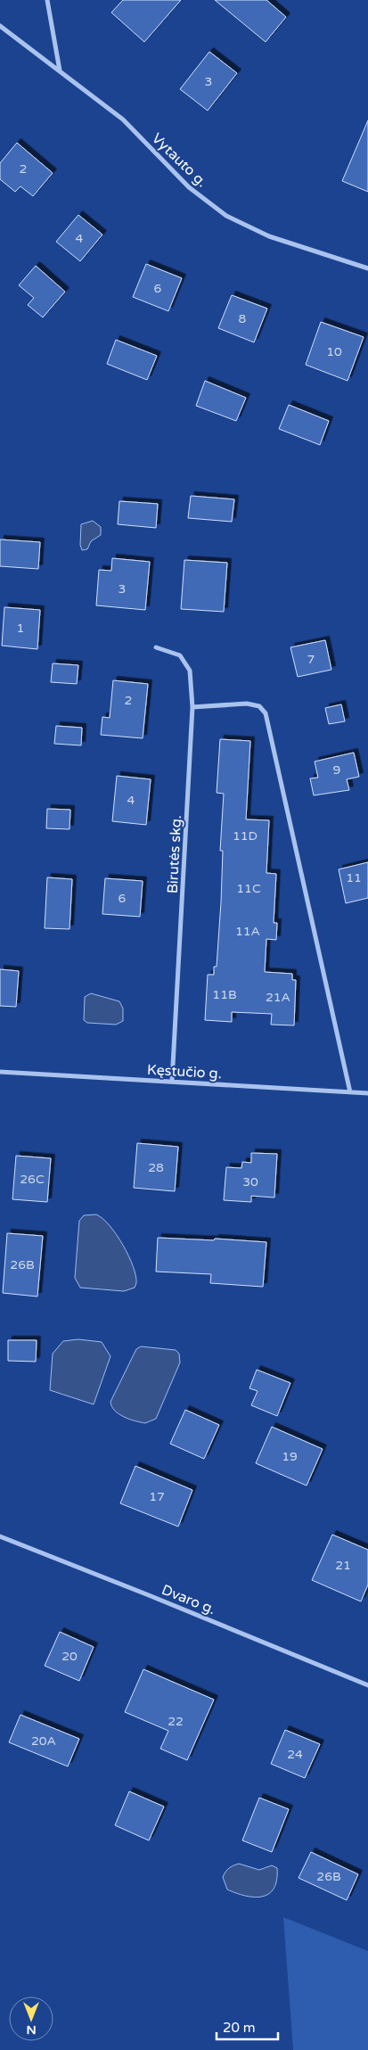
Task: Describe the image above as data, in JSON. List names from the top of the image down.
{
  "streets": {
    "street": [
      "Vytauto g.",
      "Birutės skg.",
      "Kęstučio g.",
      "Dvaro g."
    ]
  },
  "crossings": [
    ["Birutės skg.", "Kęstučio g."]
  ],
  "house_numbers": [
    "3",
    "2",
    "4",
    "6",
    "8",
    "10",
    "3",
    "1",
    "7",
    "2",
    "9",
    "4",
    "11D",
    "11",
    "11C",
    "6",
    "11A",
    "11B",
    "21A",
    "28",
    "26C",
    "30",
    "26B",
    "19",
    "17",
    "21",
    "20",
    "22",
    "20A",
    "24",
    "26B"
  ],
  "scale_bar": "20 m",
  "north": "bottom"
}
